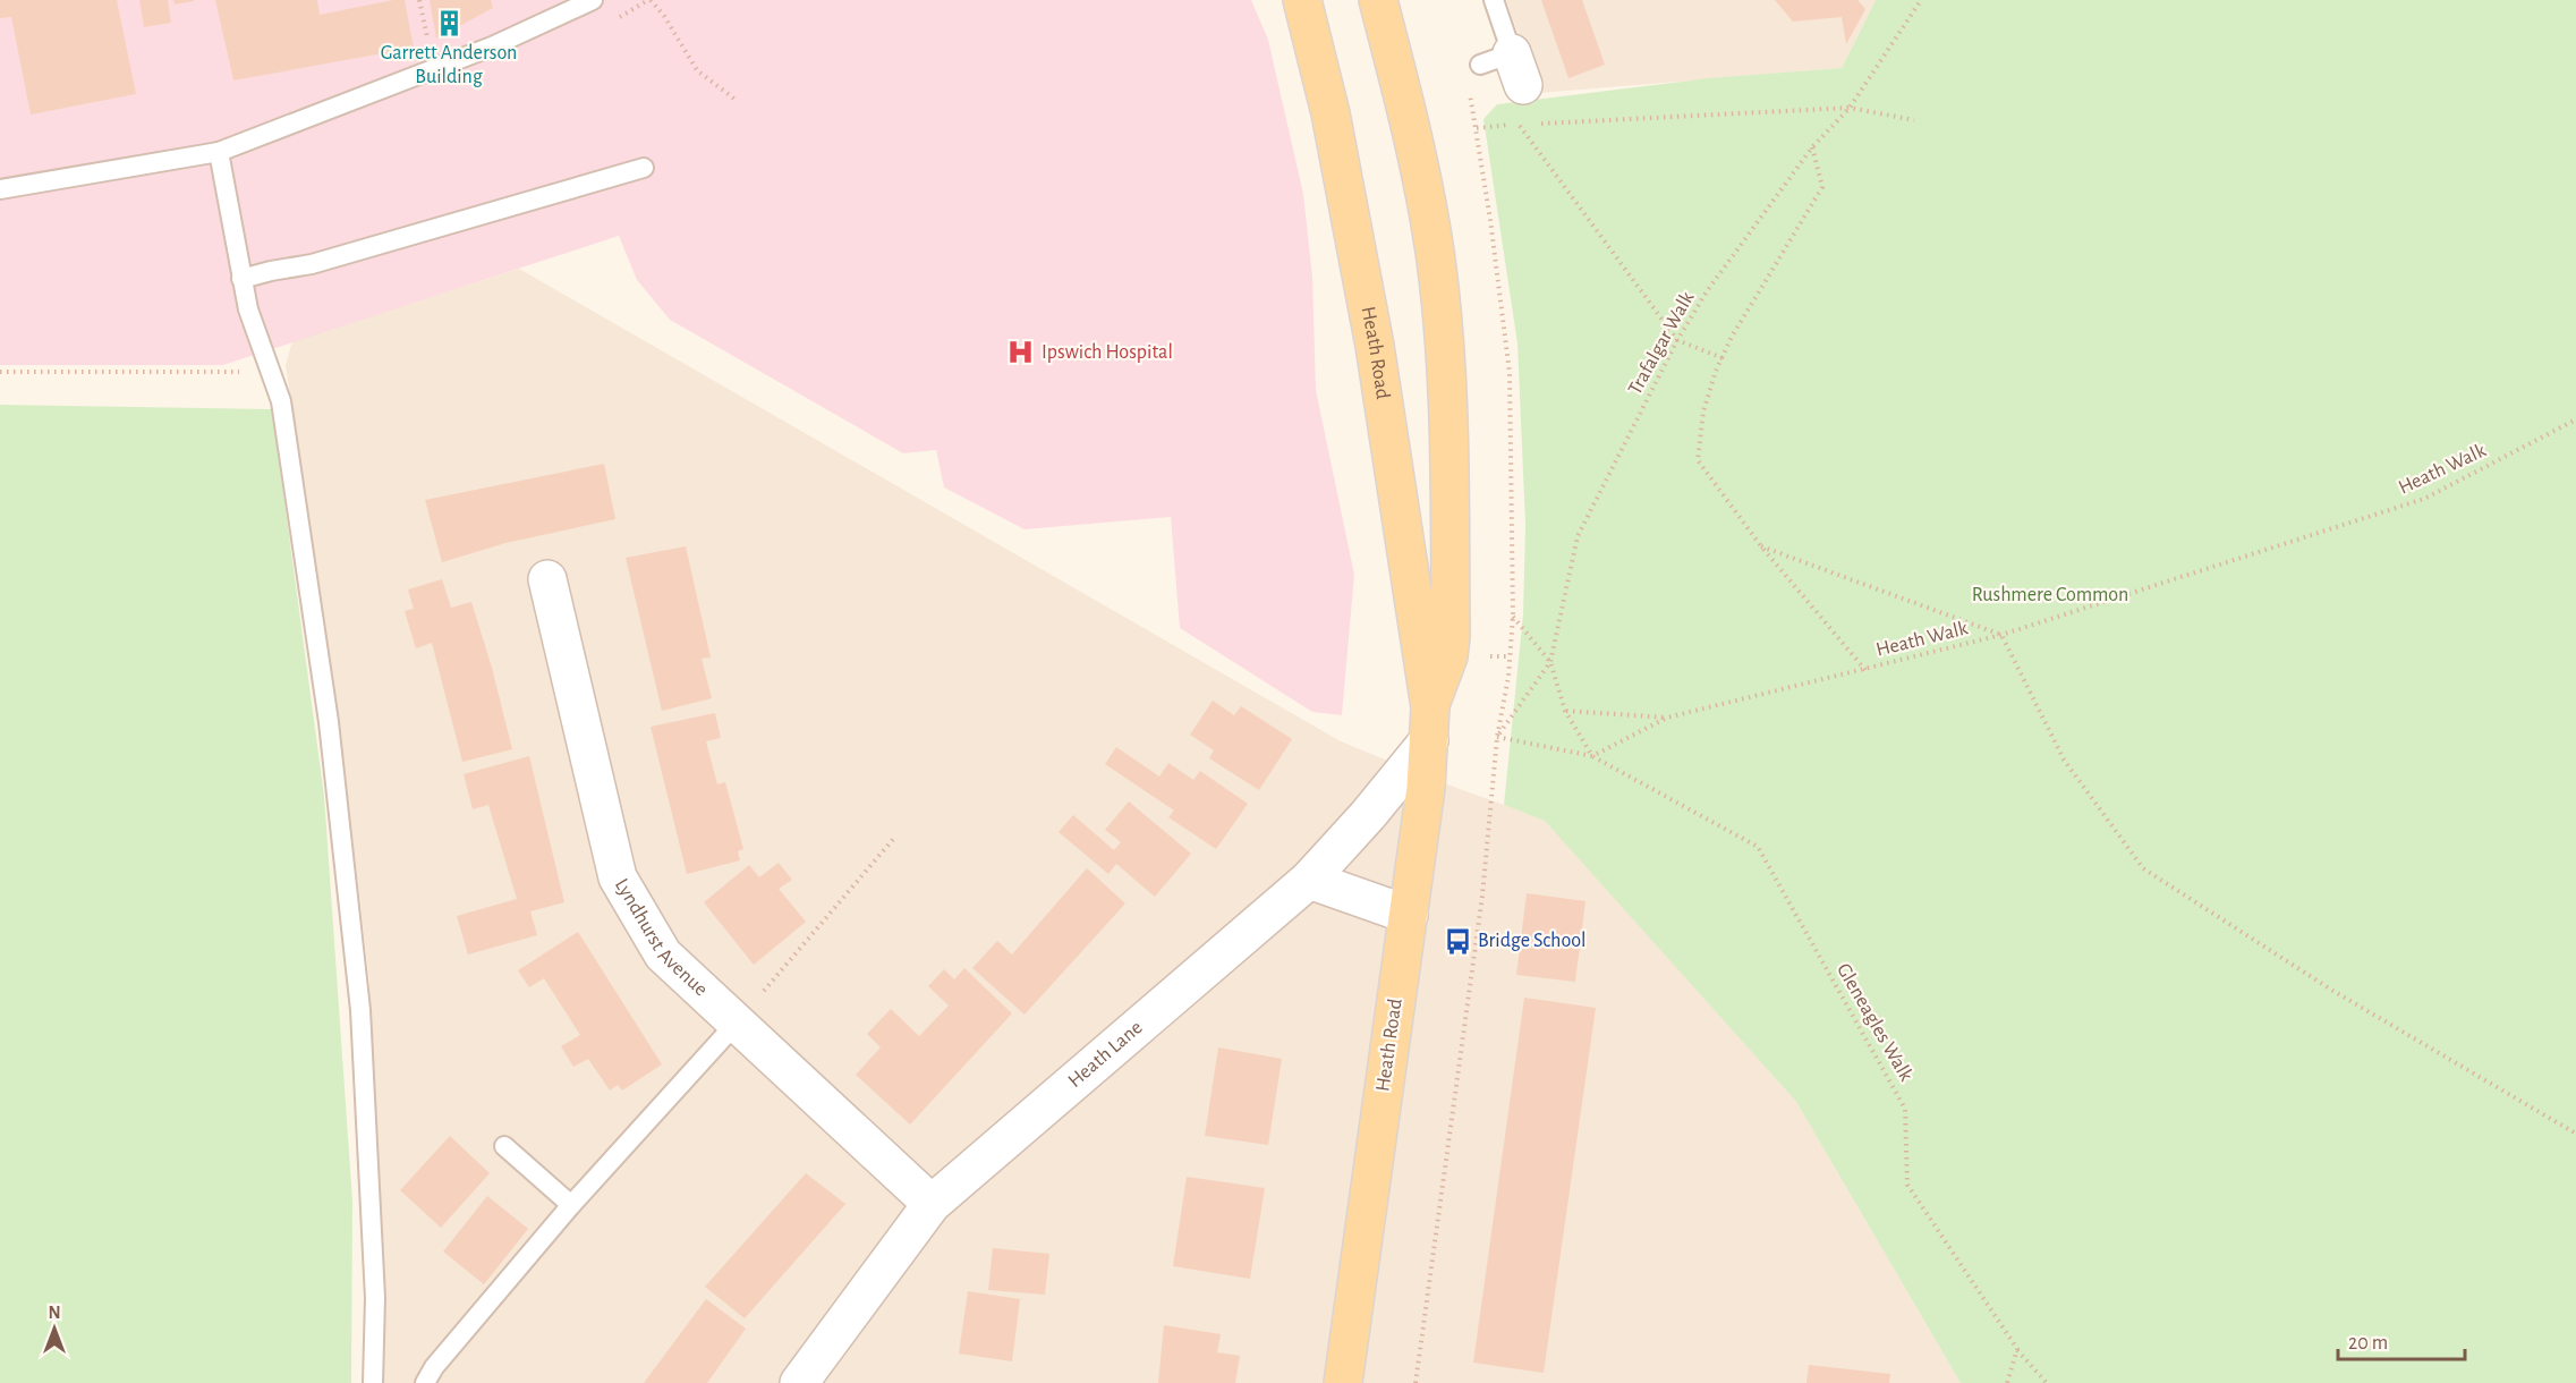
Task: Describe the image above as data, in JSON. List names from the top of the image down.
{
  "streets": {
    "main road": ["Heath Road"],
    "street": ["Lyndhurst Avenue", "Heath Lane"],
    "path": ["Trafalgar Walk", "Heath Walk", "Gleneagles Walk"]
  },
  "crossings": [
    ["Heath Road", "Heath Lane"],
    ["Heath Walk", "Gleneagles Walk"],
    ["Lyndhurst Avenue", "Heath Lane"]
  ],
  "parks": ["Rushmere Common"],
  "places": {
    "building": ["Garrett Anderson Building"],
    "hospital": ["Ipswich Hospital"],
    "bus stop": ["Bridge School"]
  },
  "scale_bar": "20 m",
  "north": "top"
}
